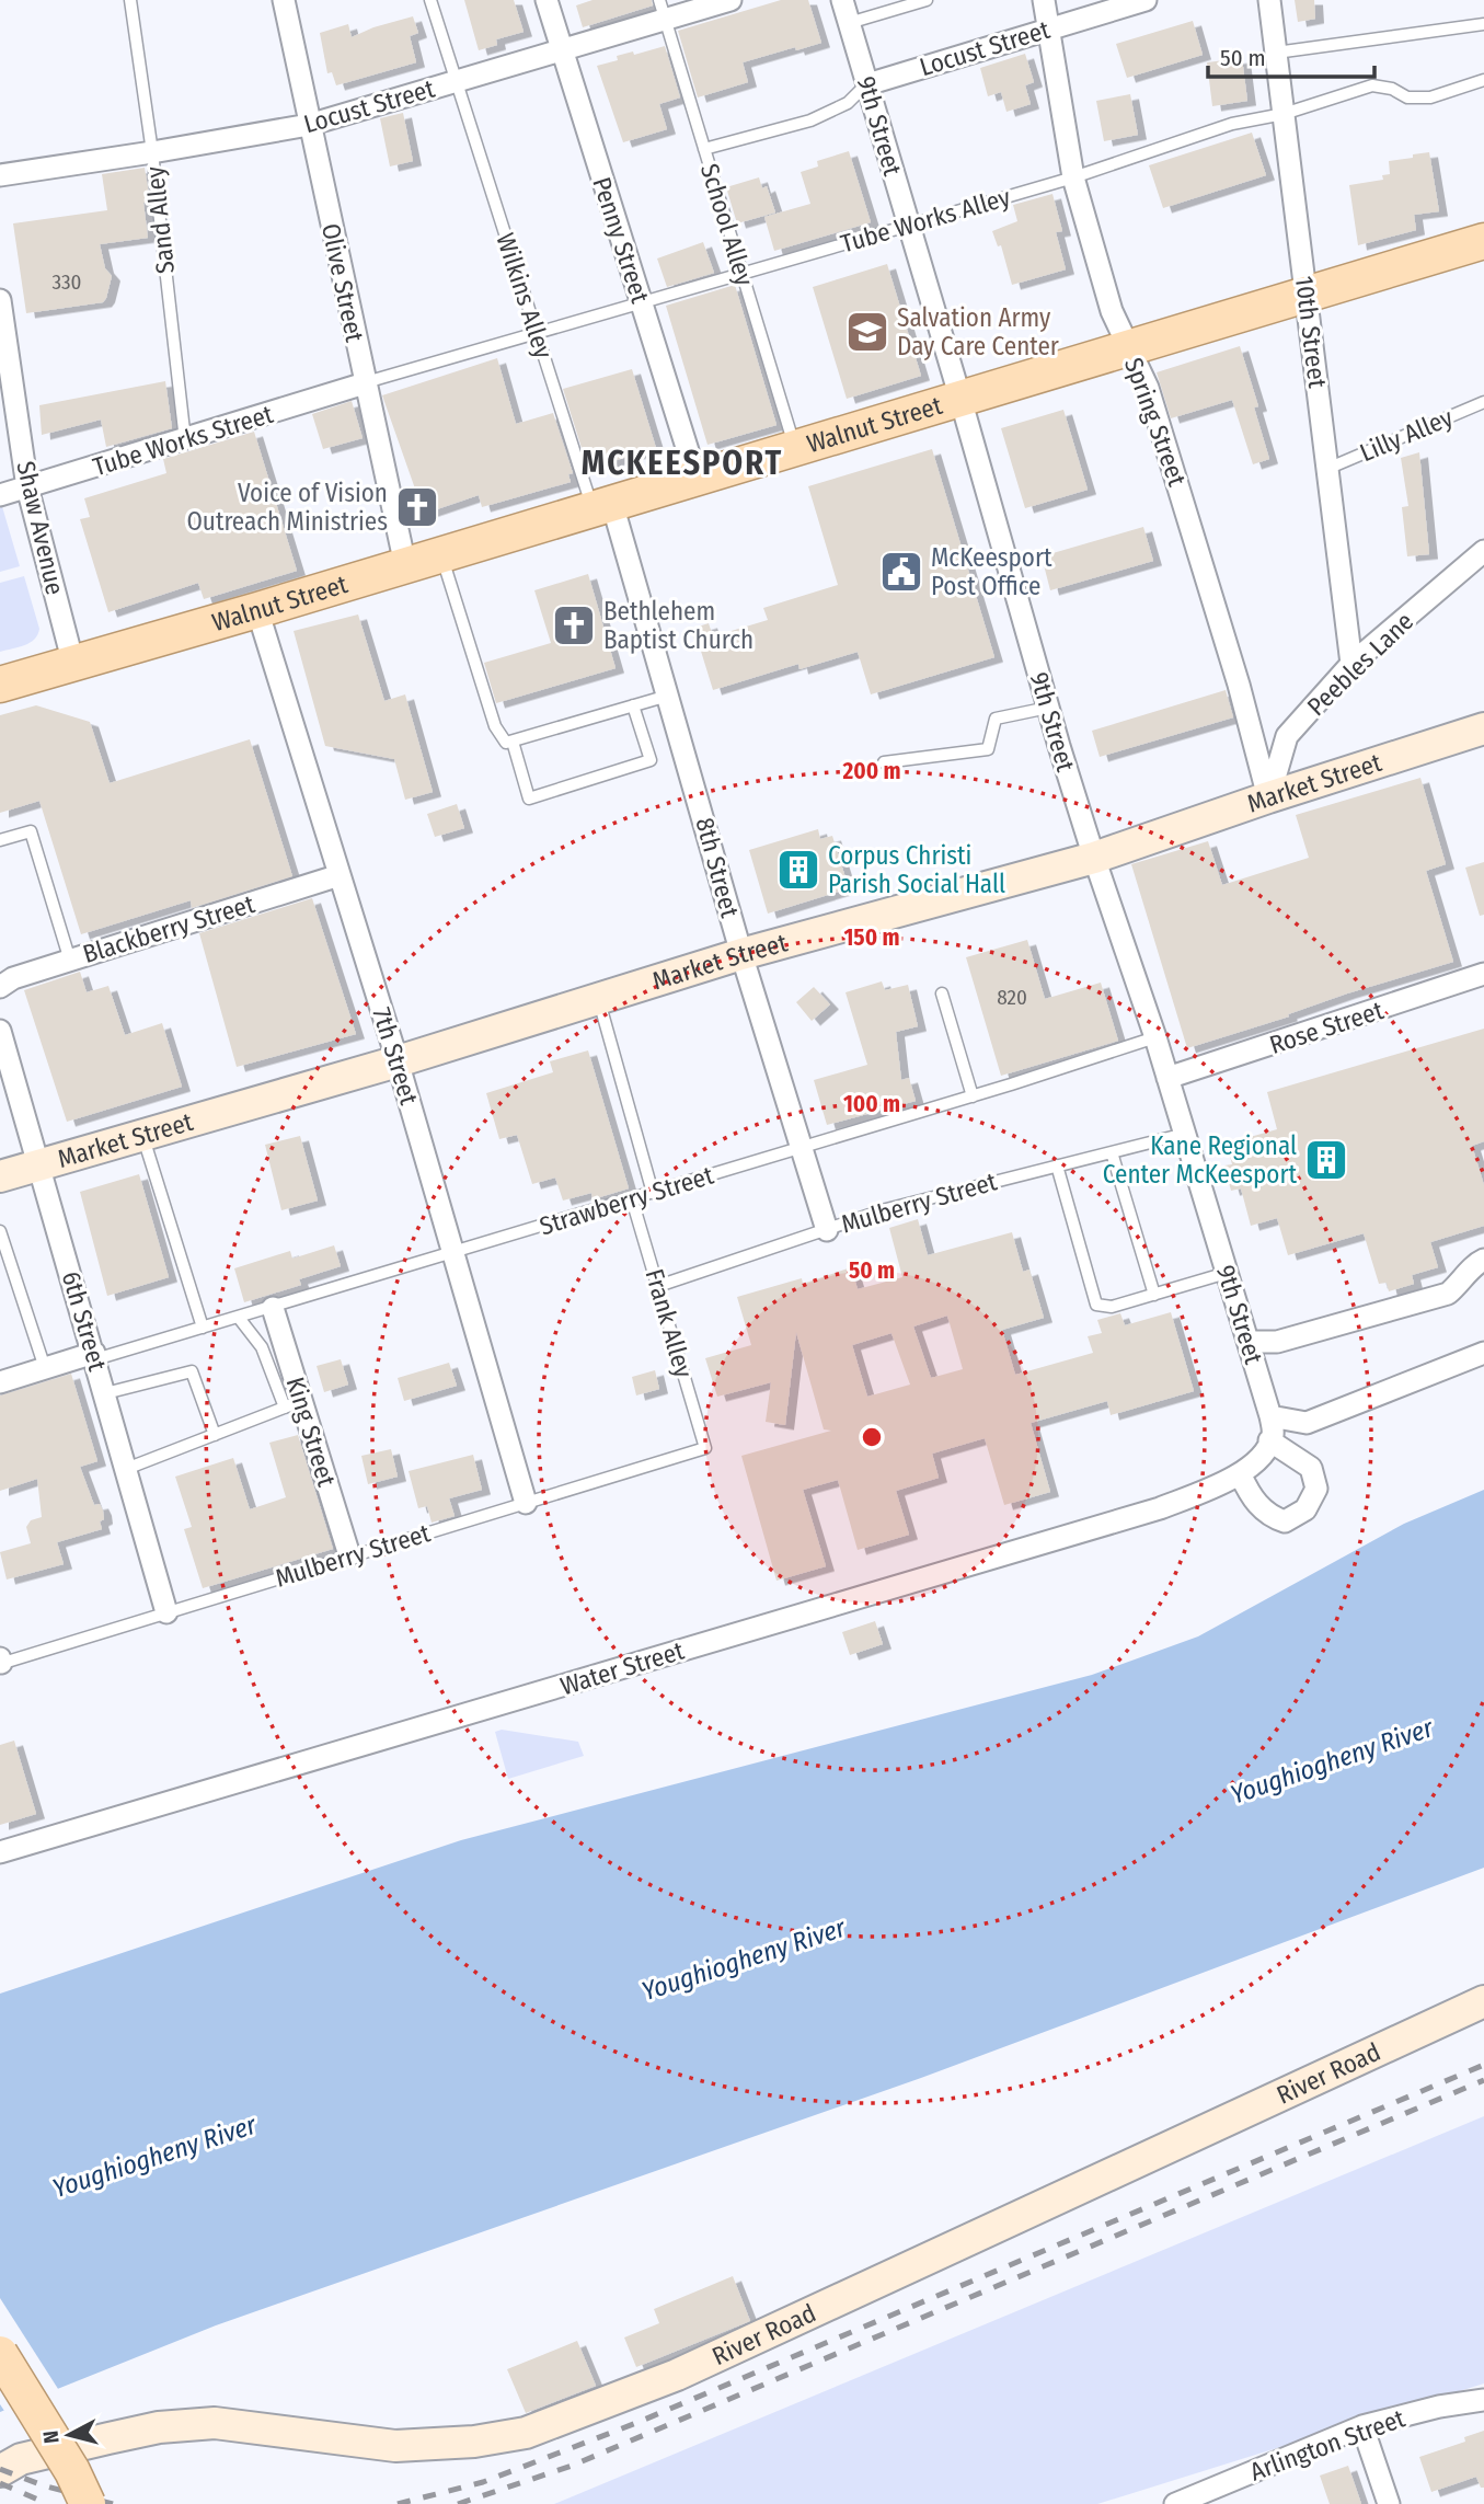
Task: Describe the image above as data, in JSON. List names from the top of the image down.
{
  "streets": {
    "main road": ["Walnut Street"],
    "street": [
      "Locust Street",
      "9th Street",
      "Penny Street",
      "Olive Street",
      "10th Street",
      "Spring Street",
      "Tube Works Street",
      "Shaw Avenue",
      "Peebles Lane",
      "Market Street",
      "8th Street",
      "Blackberry Street",
      "Rose Street",
      "7th Street",
      "Strawberry Street",
      "6th Street",
      "King Street",
      "Water Street",
      "River Road",
      "Arlington Street"
    ],
    "lane": [
      "Sand Alley",
      "Tube Works Alley",
      "School Alley",
      "Wilkins Alley",
      "Lilly Alley",
      "Mulberry Street",
      "Frank Alley"
    ]
  },
  "crossings": [
    ["Locust Street", "9th Street"],
    ["Locust Street", "Sand Alley"],
    ["Locust Street", "School Alley"],
    ["Locust Street", "Penny Street"],
    ["Locust Street", "Olive Street"],
    ["Locust Street", "Wilkins Alley"],
    ["Locust Street", "Spring Street"],
    ["9th Street", "Tube Works Alley"],
    ["9th Street", "Walnut Street"],
    ["9th Street", "Market Street"],
    ["9th Street", "Rose Street"],
    ["9th Street", "Strawberry Street"],
    ["9th Street", "Mulberry Street"],
    ["9th Street", "Water Street"],
    ["Sand Alley", "Tube Works Street"],
    ["Tube Works Alley", "School Alley"],
    ["Tube Works Alley", "Penny Street"],
    ["Tube Works Alley", "Olive Street"],
    ["Tube Works Alley", "Wilkins Alley"],
    ["Tube Works Alley", "10th Street"],
    ["Tube Works Alley", "Spring Street"],
    ["Tube Works Alley", "Tube Works Street"],
    ["School Alley", "Walnut Street"],
    ["Penny Street", "Walnut Street"],
    ["Olive Street", "Walnut Street"],
    ["Olive Street", "Tube Works Street"],
    ["Wilkins Alley", "Walnut Street"],
    ["Wilkins Alley", "8th Street"],
    ["10th Street", "Walnut Street"],
    ["10th Street", "Lilly Alley"],
    ["10th Street", "Peebles Lane"],
    ["Spring Street", "Walnut Street"],
    ["Spring Street", "Peebles Lane"],
    ["Spring Street", "Market Street"],
    ["Walnut Street", "Shaw Avenue"],
    ["Walnut Street", "8th Street"],
    ["Walnut Street", "7th Street"],
    ["Tube Works Street", "Shaw Avenue"],
    ["Peebles Lane", "Market Street"],
    ["Market Street", "8th Street"],
    ["Market Street", "7th Street"],
    ["Market Street", "6th Street"],
    ["8th Street", "Strawberry Street"],
    ["8th Street", "Mulberry Street"],
    ["Blackberry Street", "7th Street"],
    ["7th Street", "Strawberry Street"],
    ["7th Street", "Mulberry Street"],
    ["Strawberry Street", "6th Street"],
    ["Strawberry Street", "Frank Alley"],
    ["Strawberry Street", "King Street"],
    ["Mulberry Street", "6th Street"],
    ["Mulberry Street", "Frank Alley"],
    ["Mulberry Street", "King Street"]
  ],
  "districts": ["MCKEESPORT"],
  "water": ["Youghiogheny River"],
  "places": {
    "school or university": ["Salvation Army Day Care Center"],
    "church": ["Voice of Vision Outreach Ministries", "Bethlehem Baptist Church"],
    "public building": ["McKeesport Post Office"],
    "building": ["Corpus Christi Parish Social Hall", "Kane Regional Center McKeesport"]
  },
  "house_numbers": ["330", "820"],
  "scale_bar": "50 m",
  "north": "left",
  "rings": [
    "200 m",
    "150 m",
    "100 m",
    "50 m"
  ]
}
